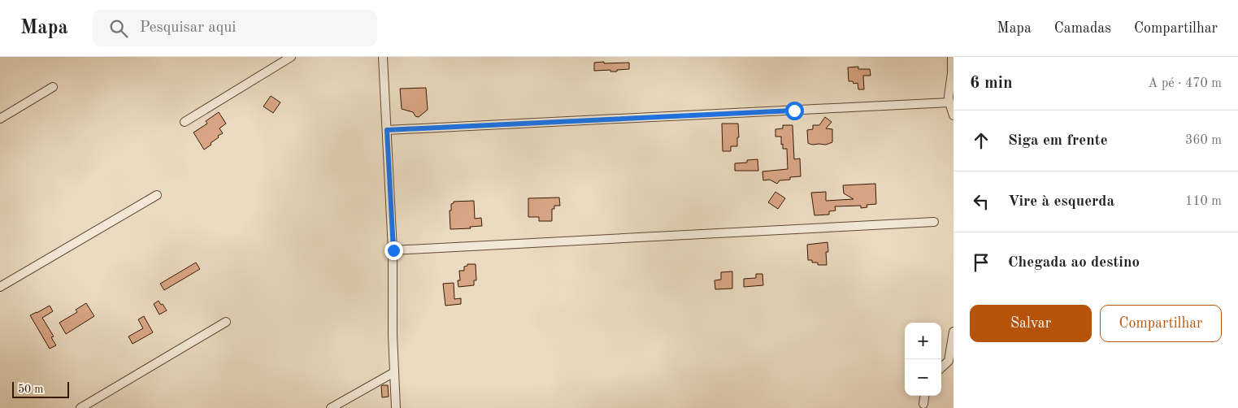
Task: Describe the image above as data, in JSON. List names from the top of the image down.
{
  "scale_bar": "50 m",
  "page": {
    "header": "Mapa",
    "search": "Pesquisar aqui",
    "nav": ["Mapa", "Camadas", "Compartilhar"],
    "heading": ["6 min", "A pé · 470 m"],
    "list": [
      ["Siga em frente", "360 m"],
      ["Vire à esquerda", "110 m"],
      "Chegada ao destino"
    ],
    "buttons": ["Salvar", "Compartilhar"],
    "map_buttons": ["+", "−"],
    "scale": "50 m"
  }
}
